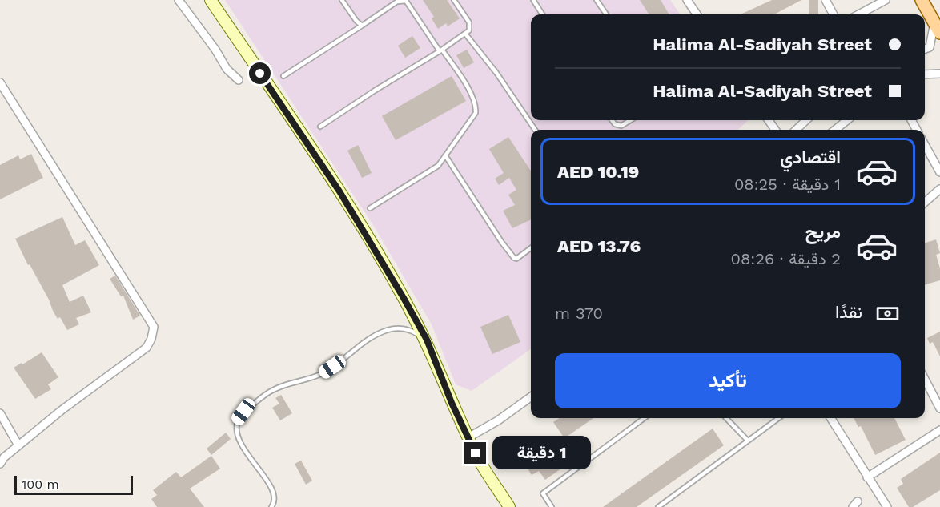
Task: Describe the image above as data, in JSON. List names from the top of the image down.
{
  "scale_bar": "100 m",
  "page": {
    "banner": ["Halima Al-Sadiyah Street", "Halima Al-Sadiyah Street"],
    "list": [
      {
        "name": "اقتصادي",
        "note": "1 دقيقة · 08:25",
        "value": "AED 10.19"
      },
      {
        "name": "مريح",
        "note": "2 دقيقة · 08:26",
        "value": "AED 13.76"
      }
    ],
    "pay": ["نقدًا", "370 m"],
    "buttons": "تأكيد",
    "bubble": "1 دقيقة",
    "scale": "100 m"
  }
}
